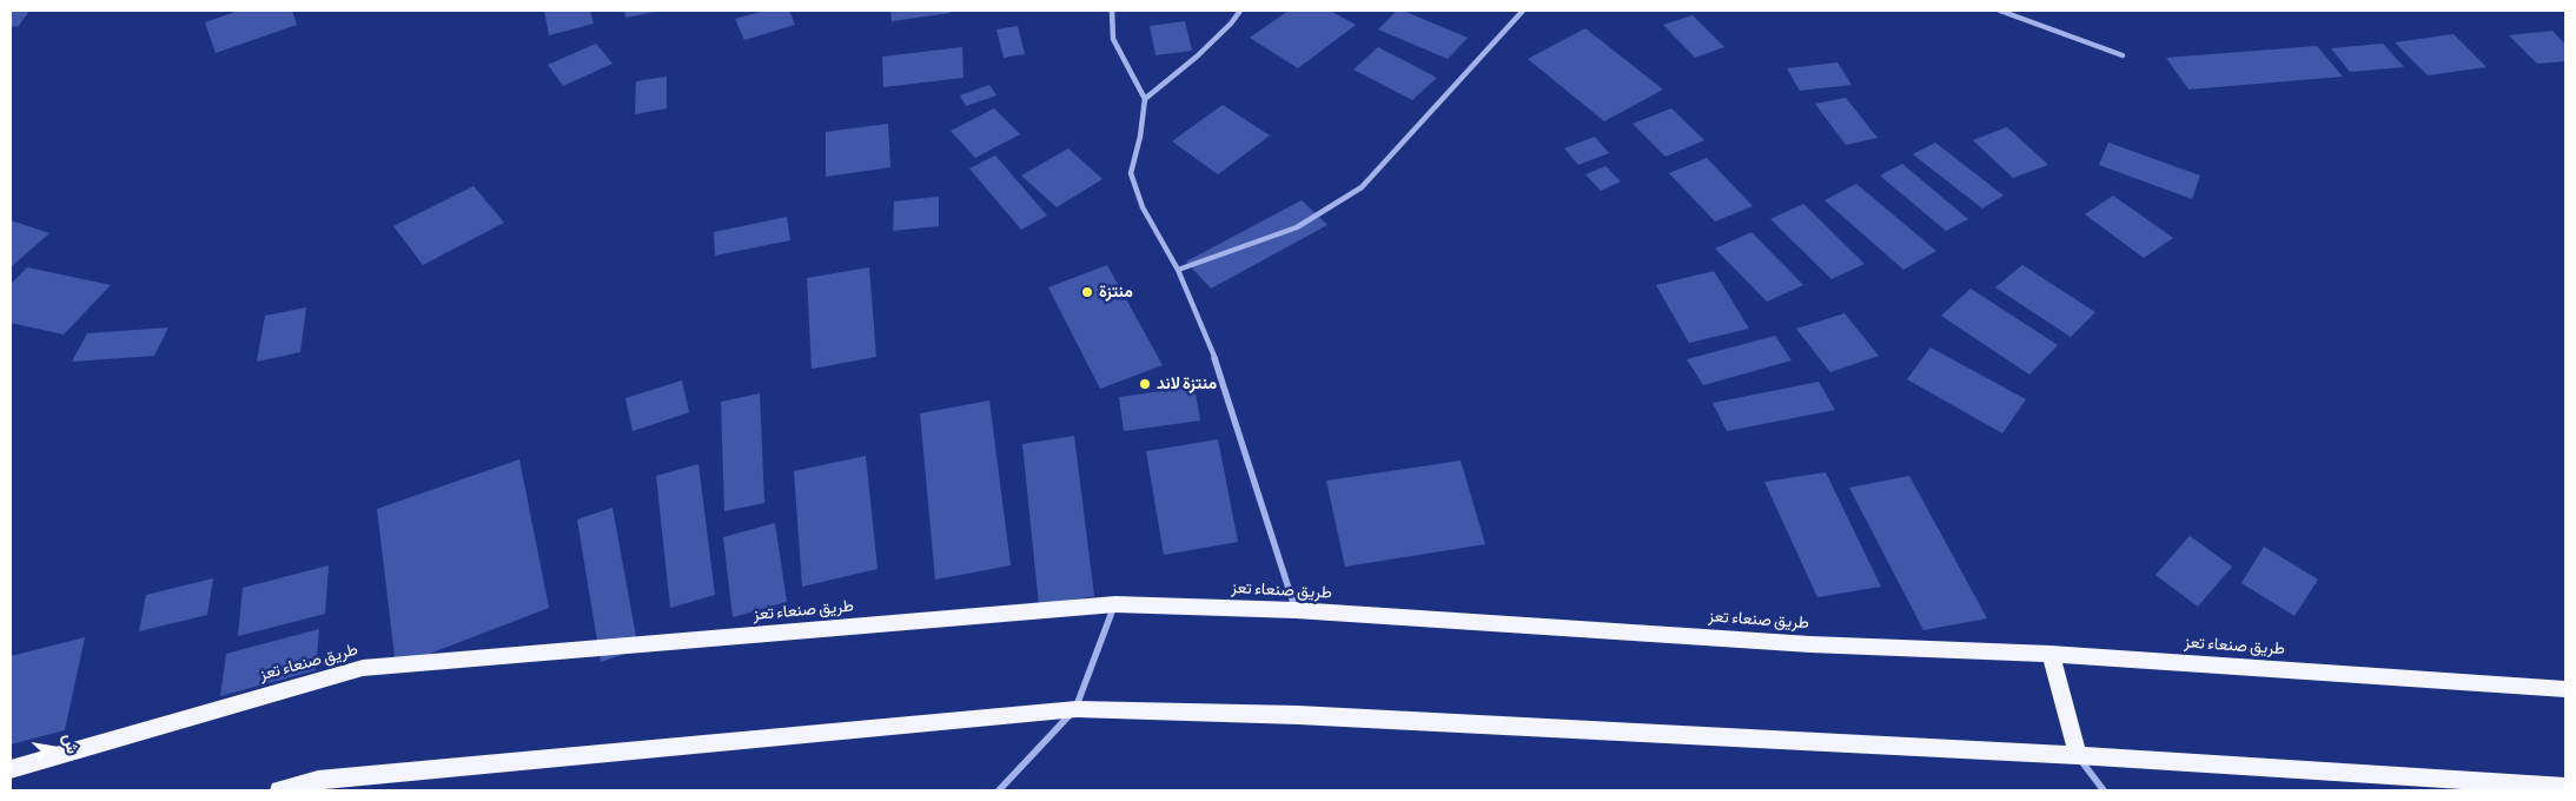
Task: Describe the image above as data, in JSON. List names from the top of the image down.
{
  "streets": {
    "highway": ["طريق صنعاء تعز"]
  },
  "places": ["منتزة", "منتزة لاند"],
  "north": "right"
}
